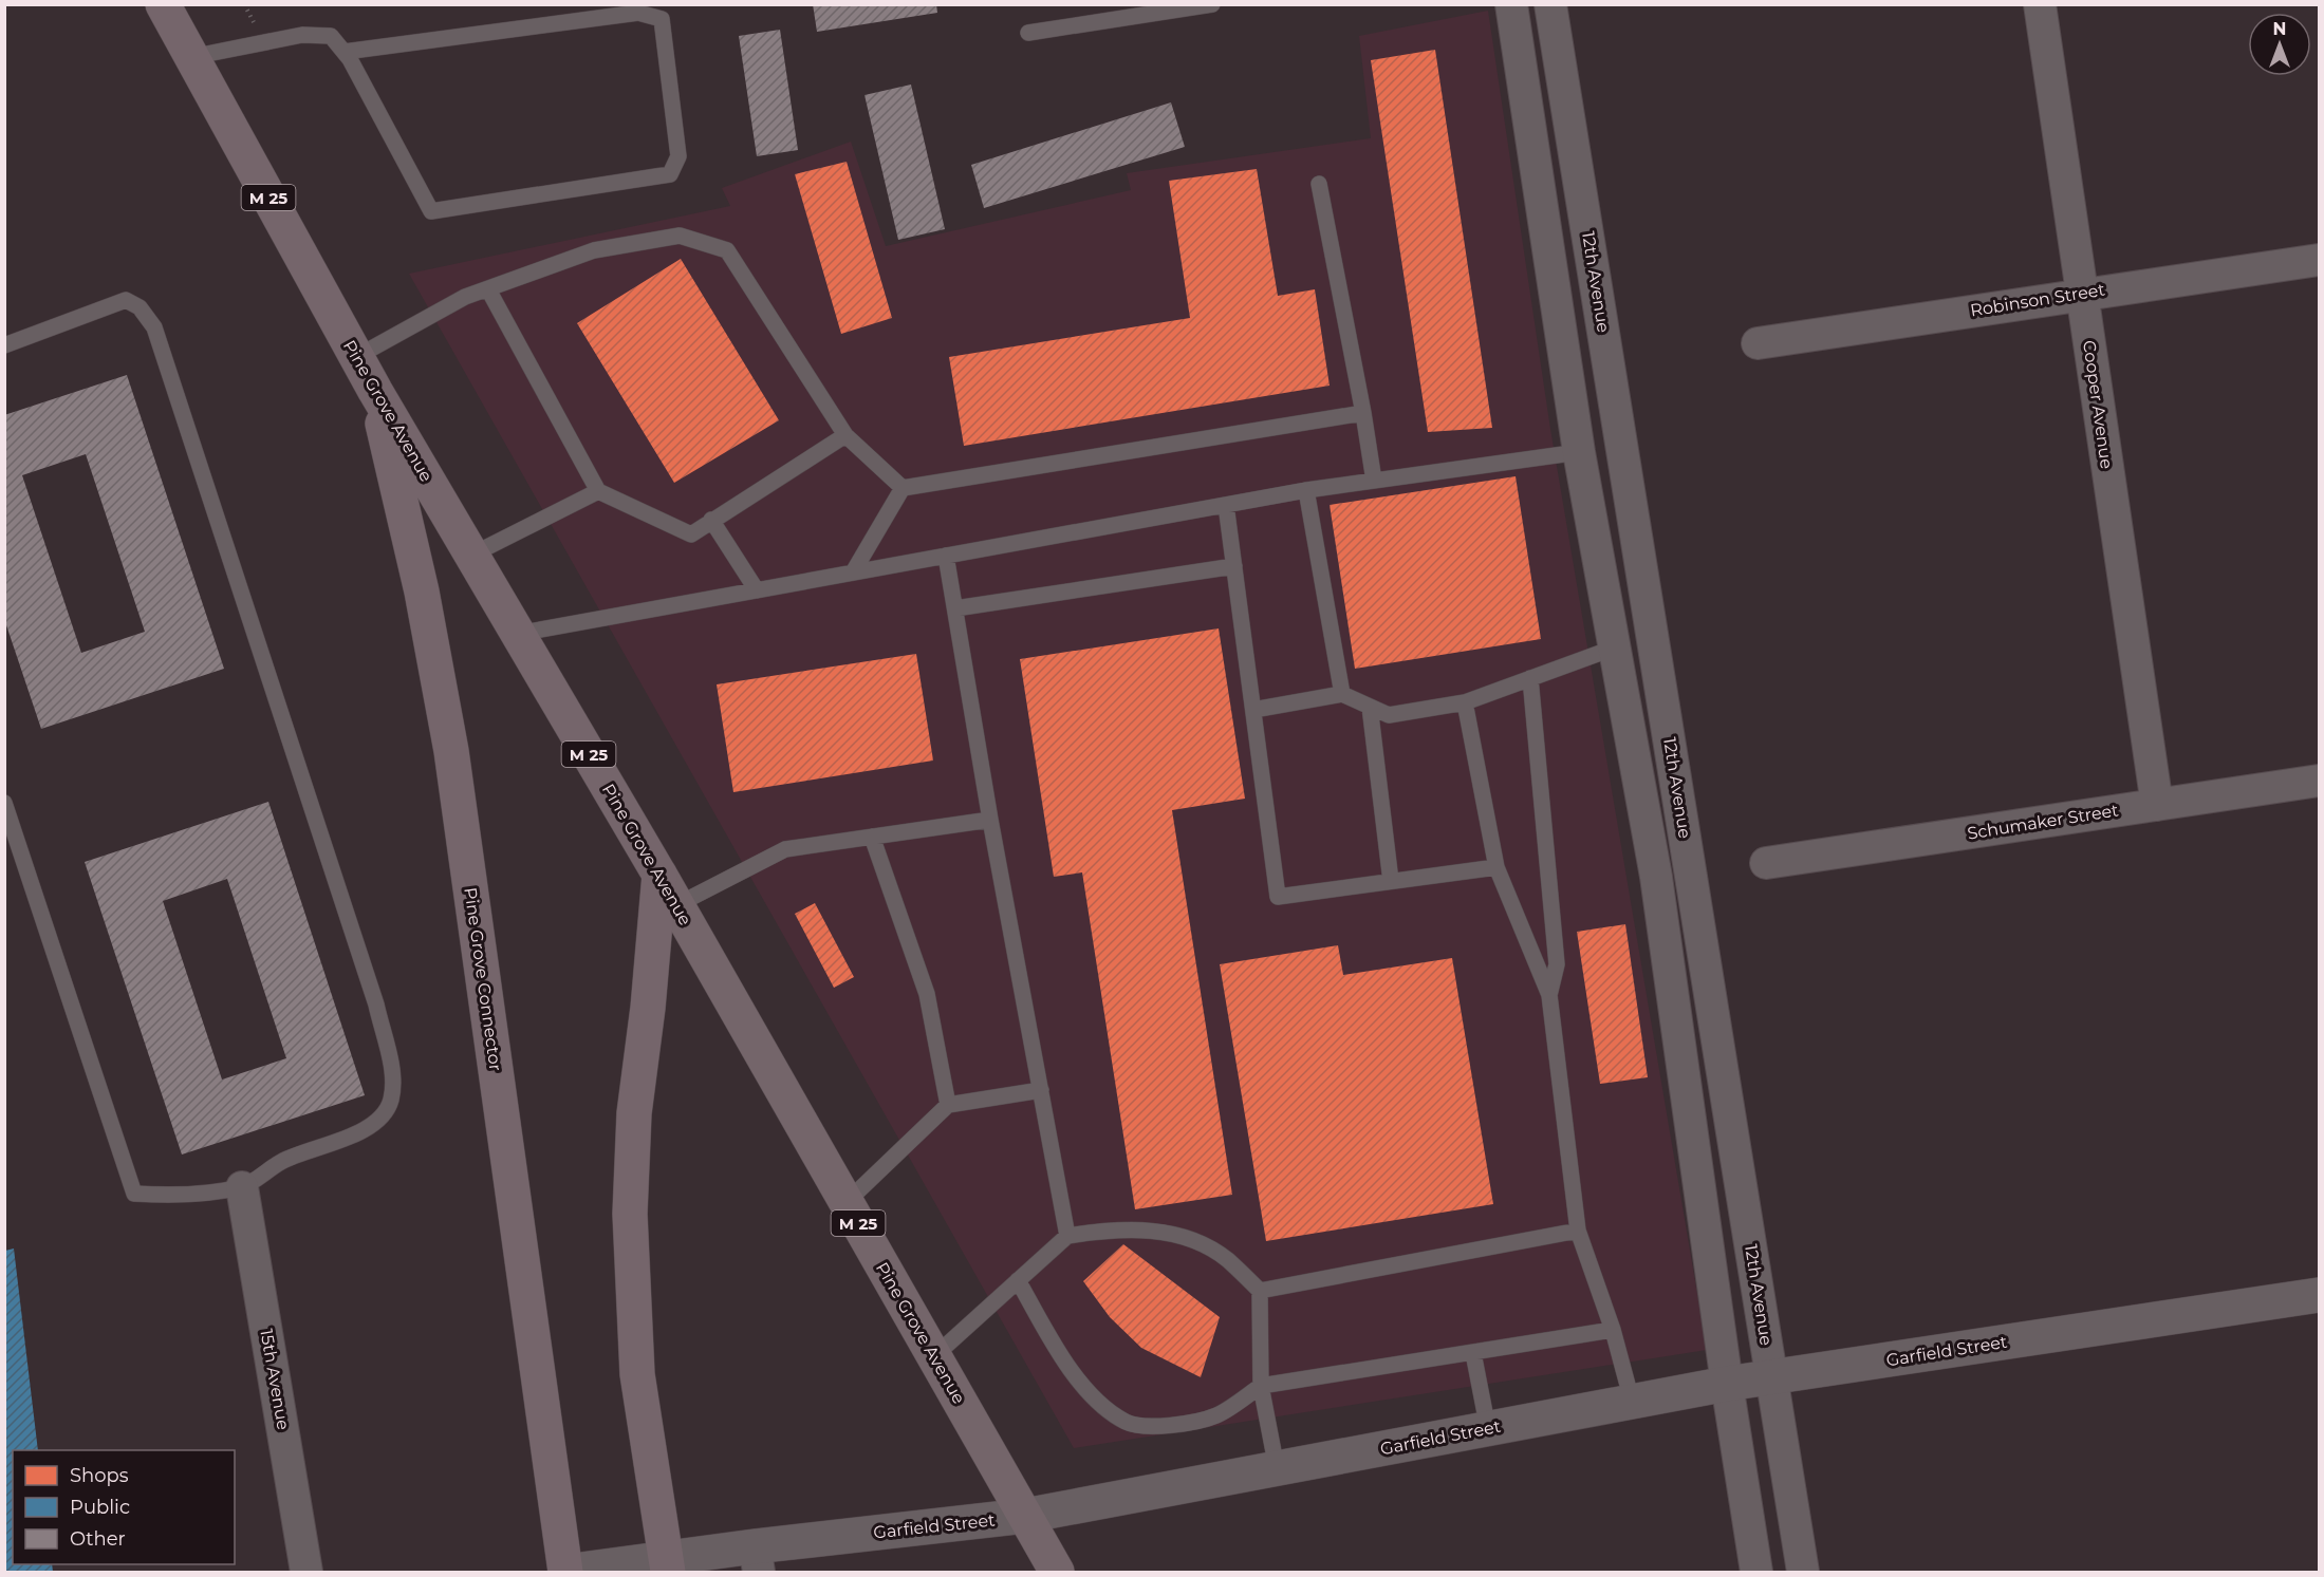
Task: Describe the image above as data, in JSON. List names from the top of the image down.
{
  "streets": {
    "highway": ["M 25", "Pine Grove Avenue", "Pine Grove Connector"],
    "street": [
      "12th Avenue",
      "Robinson Street",
      "Cooper Avenue",
      "Schumaker Street",
      "Garfield Street",
      "15th Avenue"
    ]
  },
  "crossings": [
    ["12th Avenue", "Garfield Street"],
    ["Robinson Street", "Cooper Avenue"],
    ["Cooper Avenue", "Schumaker Street"],
    ["Pine Grove Avenue", "Pine Grove Connector"],
    ["Pine Grove Avenue", "Garfield Street"],
    ["Pine Grove Connector", "Garfield Street"]
  ],
  "legend": ["Shops", "Public", "Other"],
  "north": "top"
}
